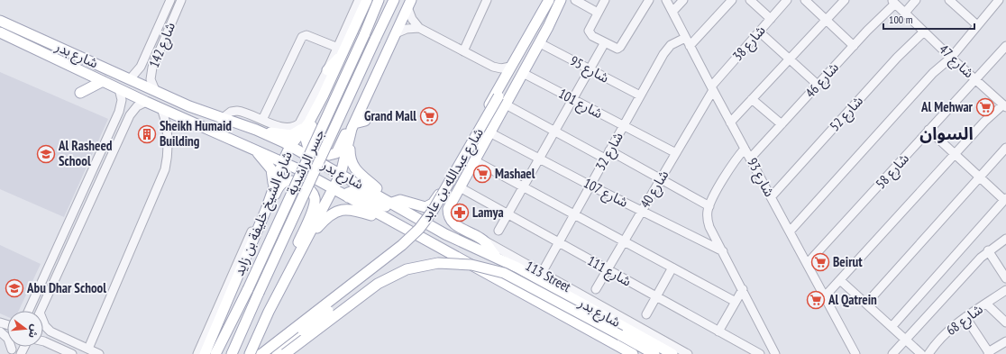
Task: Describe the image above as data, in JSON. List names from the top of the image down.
{
  "streets": {
    "main road": [
      "شارع بدر",
      "جسر الراشدية",
      "شارع عبدالله بن عابد",
      "شارع الشيخ خليفة بن زايد"
    ],
    "street": [
      "شارع 38",
      "شارع 142",
      "شارع 47",
      "شارع 95",
      "شارع 46",
      "شارع 101",
      "شارع 52",
      "شارع 32",
      "شارع 58",
      "شارع 93",
      "شارع 40",
      "شارع 107",
      "شارع 111",
      "113 Street",
      "شارع 68"
    ]
  },
  "crossings": [
    ["شارع 38", "شارع 93"],
    ["شارع 38", "شارع 40"],
    ["شارع 142", "شارع بدر"],
    ["شارع بدر", "شارع عبدالله بن عابد"],
    ["شارع بدر", "شارع الشيخ خليفة بن زايد"],
    ["شارع 47", "شارع 46"],
    ["شارع 47", "شارع 52"],
    ["شارع 47", "شارع 58"],
    ["شارع 95", "شارع 32"],
    ["شارع 95", "شارع عبدالله بن عابد"],
    ["شارع 46", "شارع 93"],
    ["شارع 101", "شارع 32"],
    ["شارع 101", "شارع عبدالله بن عابد"],
    ["شارع 101", "شارع 40"],
    ["شارع 52", "شارع 93"],
    ["شارع 32", "شارع 93"],
    ["شارع 32", "شارع 107"],
    ["شارع 32", "شارع 111"],
    ["شارع 32", "113 Street"],
    ["جسر الراشدية", "شارع الشيخ خليفة بن زايد"],
    ["شارع 58", "شارع 93"],
    ["شارع عبدالله بن عابد", "شارع 107"],
    ["شارع عبدالله بن عابد", "شارع 111"],
    ["شارع عبدالله بن عابد", "113 Street"],
    ["شارع 93", "شارع 40"],
    ["شارع 40", "شارع 107"],
    ["شارع 40", "شارع 111"]
  ],
  "districts": ["السوان"],
  "places": {
    "supermarket": [
      "Al Mehwar",
      "Grand Mall",
      "Mashael",
      "Beirut",
      "Al Qatrein"
    ],
    "building": ["Sheikh Humaid Building"],
    "school or university": ["Al Rasheed School", "Abu Dhar School"],
    "pharmacy": ["Lamya"]
  },
  "scale_bar": "100 m",
  "north": "right"
}
